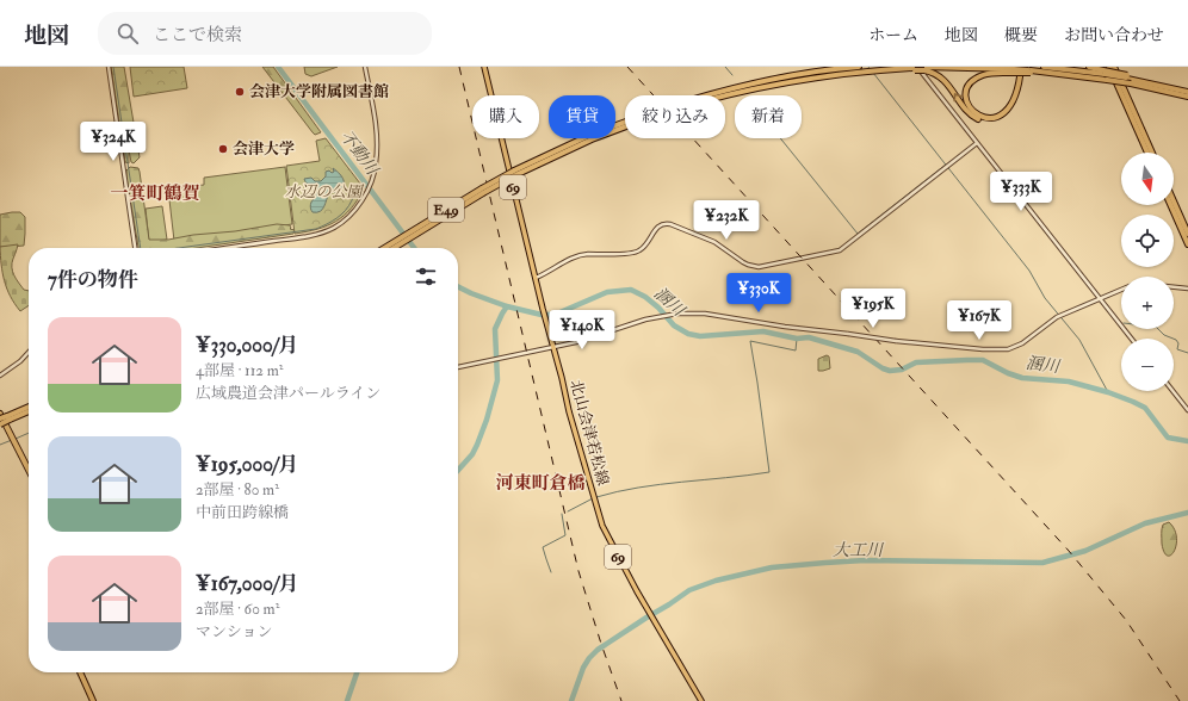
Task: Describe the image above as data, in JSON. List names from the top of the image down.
{
  "streets": {
    "highway": ["E49"],
    "main road": ["69", "北山会津若松線"]
  },
  "districts": ["一箕町鶴賀", "河東町倉橋"],
  "water": ["不動川", "溷川", "大工川"],
  "parks": ["水辺の公園"],
  "places": ["会津大学附属図書館", "会津大学"],
  "north": "bottom",
  "page": {
    "header": "地図",
    "search": "ここで検索",
    "nav": [
      "ホーム",
      "地図",
      "概要",
      "お問い合わせ"
    ],
    "chip": [
      "購入",
      "賃貸",
      "絞り込み",
      "新着"
    ],
    "price": [
      "¥324K",
      "¥333K",
      "¥232K",
      "¥330K",
      "¥195K",
      "¥167K",
      "¥140K"
    ],
    "map_buttons": ["+", "−"],
    "heading": "7件の物件",
    "list": [
      {
        "name": "¥330,000/月",
        "note": "4部屋 · 112 m² · 広域農道会津パールライン"
      },
      {
        "name": "¥195,000/月",
        "note": "2部屋 · 80 m² · 中前田跨線橋"
      },
      {
        "name": "¥167,000/月",
        "note": "2部屋 · 60 m² · マンション"
      }
    ]
  }
}
